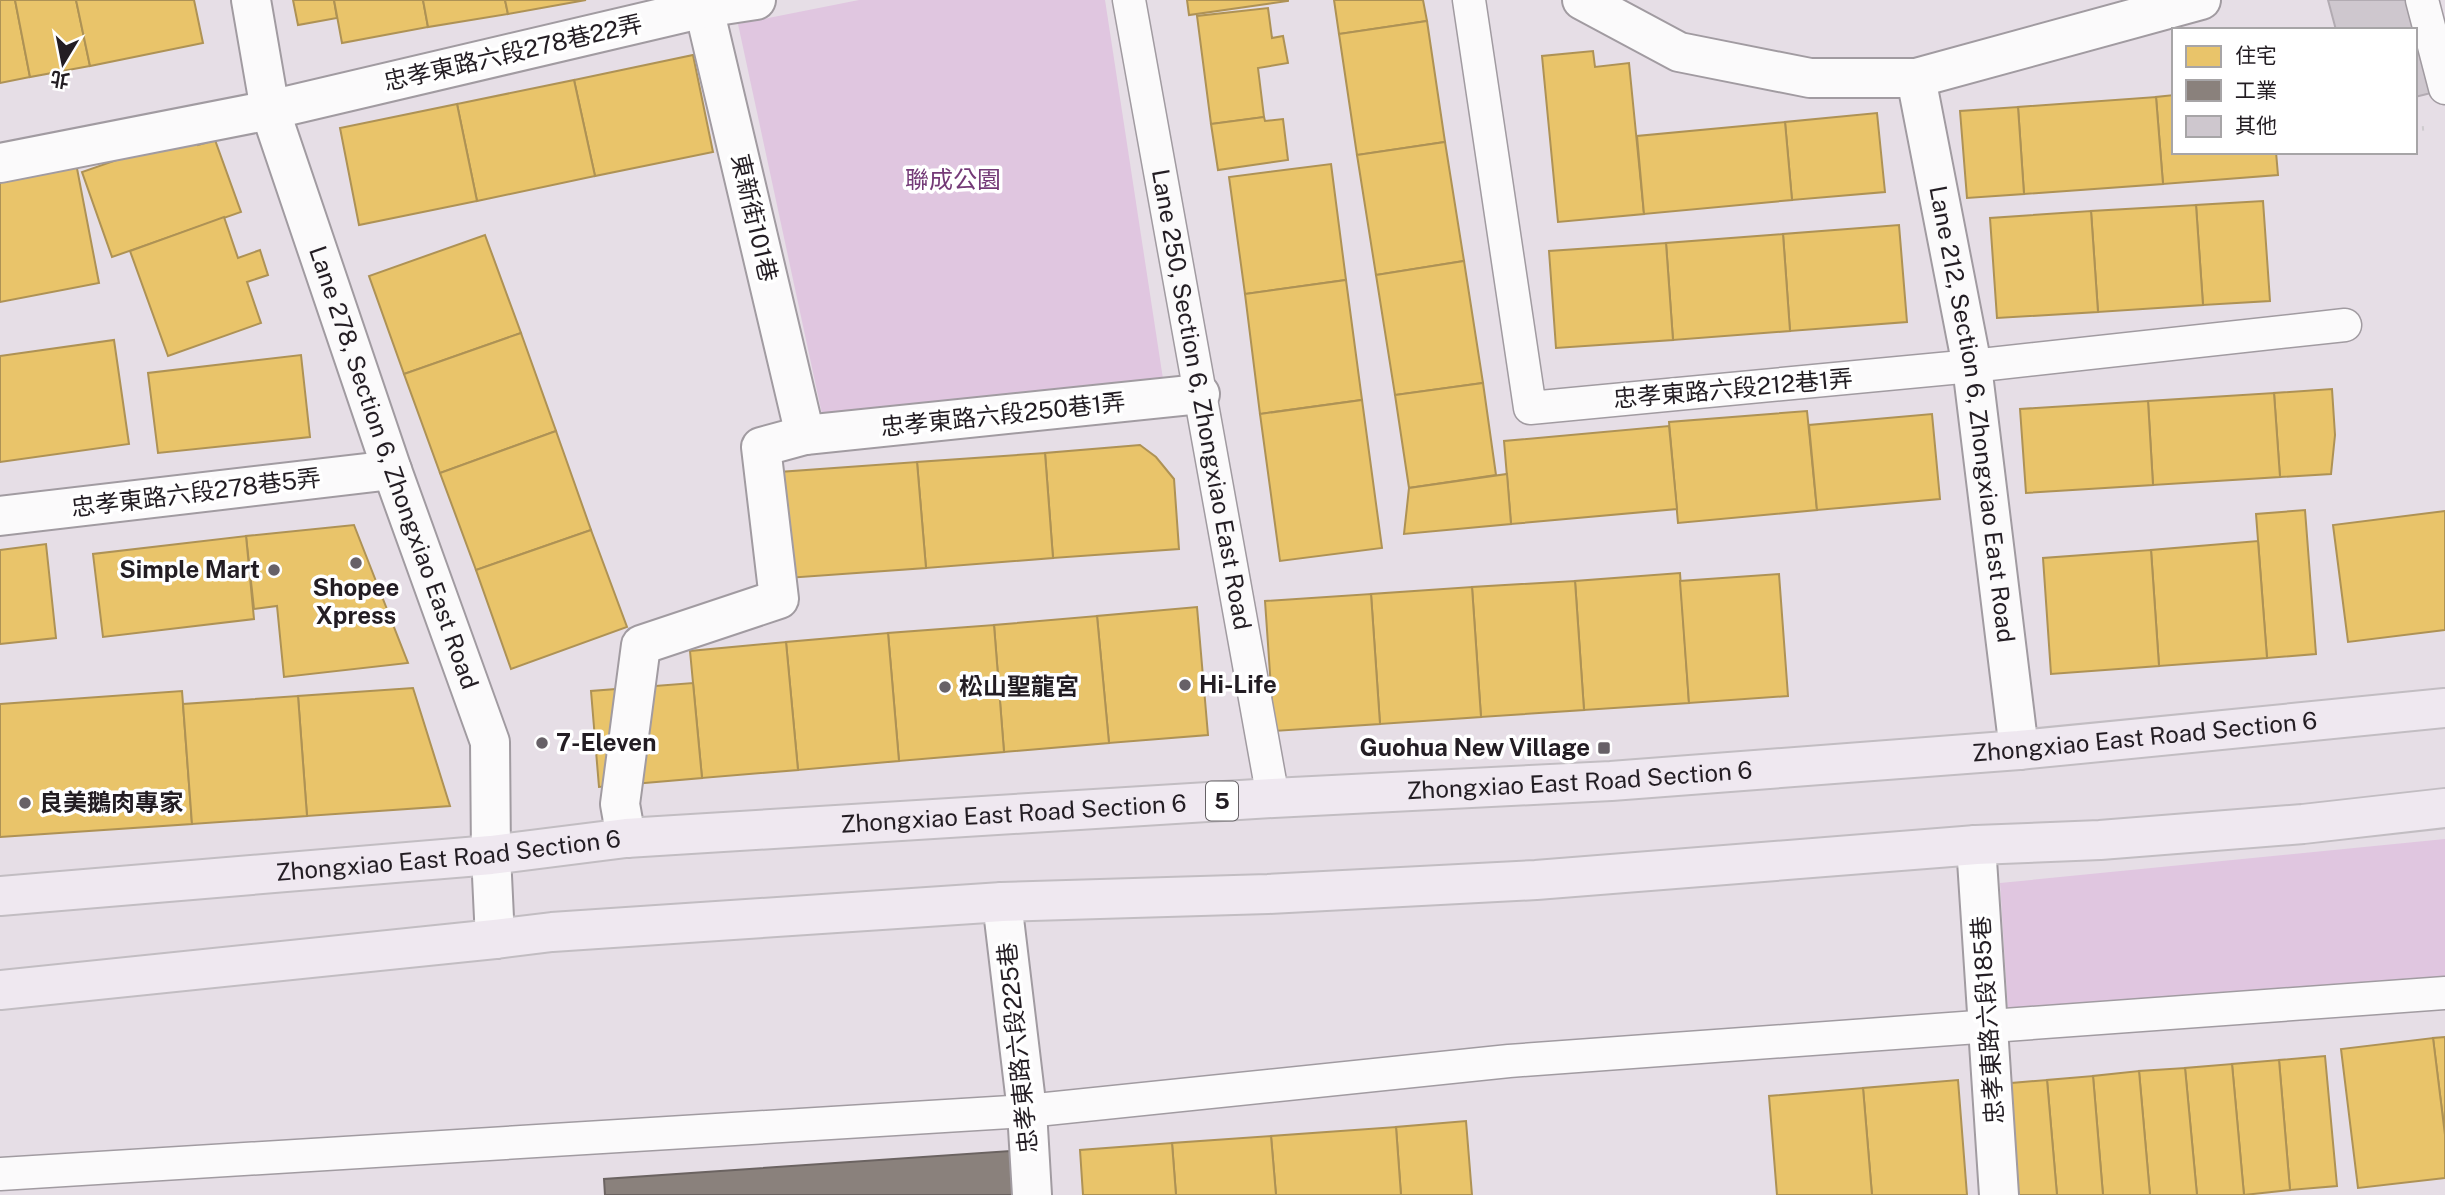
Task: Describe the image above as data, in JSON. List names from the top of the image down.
{
  "streets": {
    "main road": ["Zhongxiao East Road Section 6", "5"],
    "street": [
      "忠孝東路六段278巷22弄",
      "東新街101巷",
      "Lane 212, Section 6, Zhongxiao East Road",
      "忠孝東路六段250巷1弄",
      "Lane 278, Section 6, Zhongxiao East Road",
      "忠孝東路六段278巷5弄",
      "忠孝東路六段185巷",
      "忠孝東路六段225巷"
    ],
    "lane": ["忠孝東路六段212巷1弄", "Lane 250, Section 6, Zhongxiao East Road"]
  },
  "crossings": [
    ["忠孝東路六段278巷22弄", "東新街101巷"],
    ["忠孝東路六段278巷22弄", "Lane 278, Section 6, Zhongxiao East Road"],
    ["東新街101巷", "忠孝東路六段250巷1弄"],
    ["忠孝東路六段212巷1弄", "Lane 212, Section 6, Zhongxiao East Road"],
    ["Lane 250, Section 6, Zhongxiao East Road", "忠孝東路六段250巷1弄"],
    ["Lane 250, Section 6, Zhongxiao East Road", "Zhongxiao East Road Section 6"],
    ["Lane 212, Section 6, Zhongxiao East Road", "Zhongxiao East Road Section 6"],
    ["忠孝東路六段250巷1弄", "Zhongxiao East Road Section 6"],
    ["Lane 278, Section 6, Zhongxiao East Road", "忠孝東路六段278巷5弄"],
    ["Lane 278, Section 6, Zhongxiao East Road", "Zhongxiao East Road Section 6"]
  ],
  "parks": ["聯成公園"],
  "places": {
    "other": [
      "Shopee Xpress",
      "Simple Mart",
      "Hi-Life",
      "松山聖龍宮",
      "7-Eleven",
      "良美鵝肉專家"
    ],
    "transit": ["Guohua New Village"]
  },
  "legend": ["住宅", "工業", "其他"],
  "north": "bottom"
}
